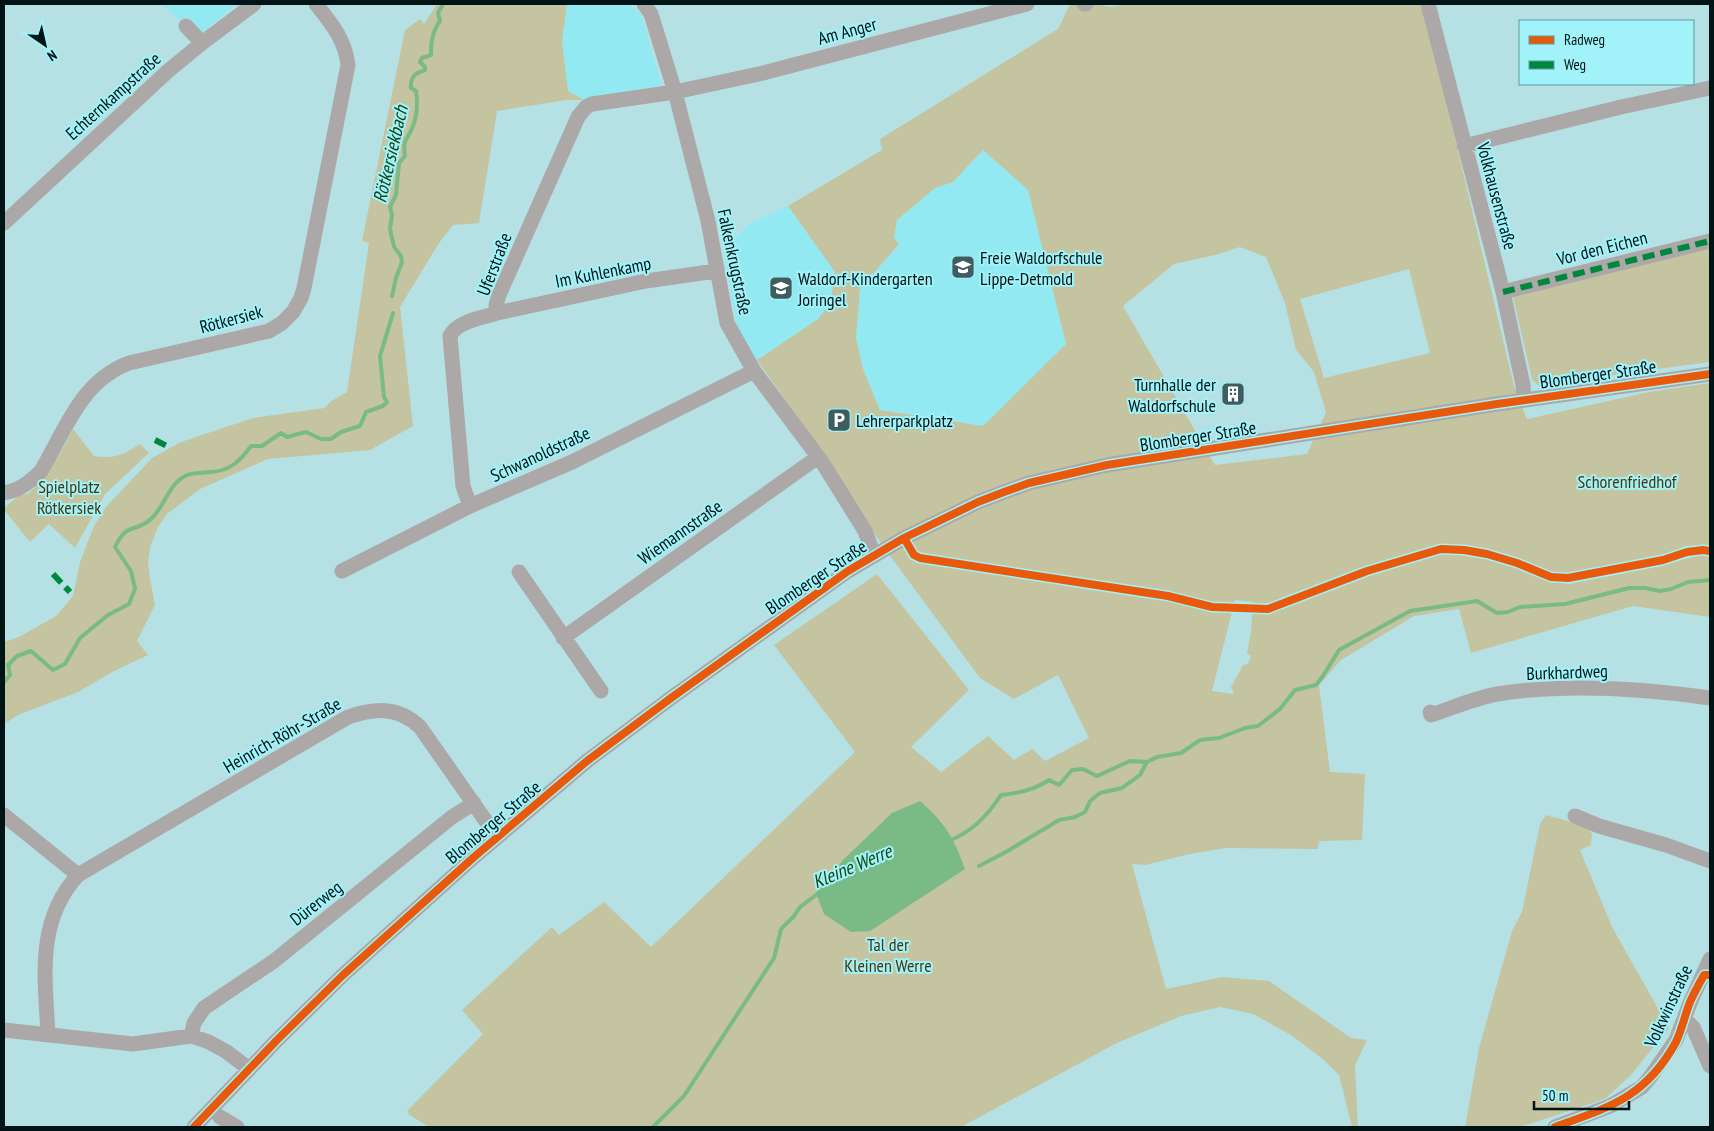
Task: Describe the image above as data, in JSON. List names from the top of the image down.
{
  "streets": {
    "street": [
      "Am Anger",
      "Echternkampstraße",
      "Volkhausenstraße",
      "Vor den Eichen",
      "Falkenkrugstraße",
      "Uferstraße",
      "Im Kuhlenkamp",
      "Rötkersiek",
      "Blomberger Straße",
      "Schwanoldstraße",
      "Wiemannstraße",
      "Burkhardweg",
      "Heinrich-Röhr-Straße",
      "Dürerweg",
      "Volkwinstraße"
    ]
  },
  "crossings": [
    ["Am Anger", "Falkenkrugstraße"],
    ["Am Anger", "Uferstraße"],
    ["Volkhausenstraße", "Vor den Eichen"],
    ["Volkhausenstraße", "Blomberger Straße"],
    ["Falkenkrugstraße", "Uferstraße"],
    ["Falkenkrugstraße", "Im Kuhlenkamp"],
    ["Falkenkrugstraße", "Blomberger Straße"],
    ["Falkenkrugstraße", "Schwanoldstraße"],
    ["Falkenkrugstraße", "Wiemannstraße"],
    ["Uferstraße", "Im Kuhlenkamp"],
    ["Uferstraße", "Schwanoldstraße"],
    ["Blomberger Straße", "Heinrich-Röhr-Straße"],
    ["Heinrich-Röhr-Straße", "Dürerweg"]
  ],
  "water": ["Rötkersiekbach", "Kleine Werre"],
  "parks": ["Schorenfriedhof", "Spielplatz Rötkersiek", "Tal der Kleinen Werre"],
  "places": {
    "school or university": ["Freie Waldorfschule Lippe-Detmold", "Waldorf-Kindergarten Joringel"],
    "building": ["Turnhalle der Waldorfschule"],
    "parking": ["Lehrerparkplatz"]
  },
  "legend": ["Radweg", "Weg"],
  "scale_bar": "50 m",
  "north": "bottom right"
}
